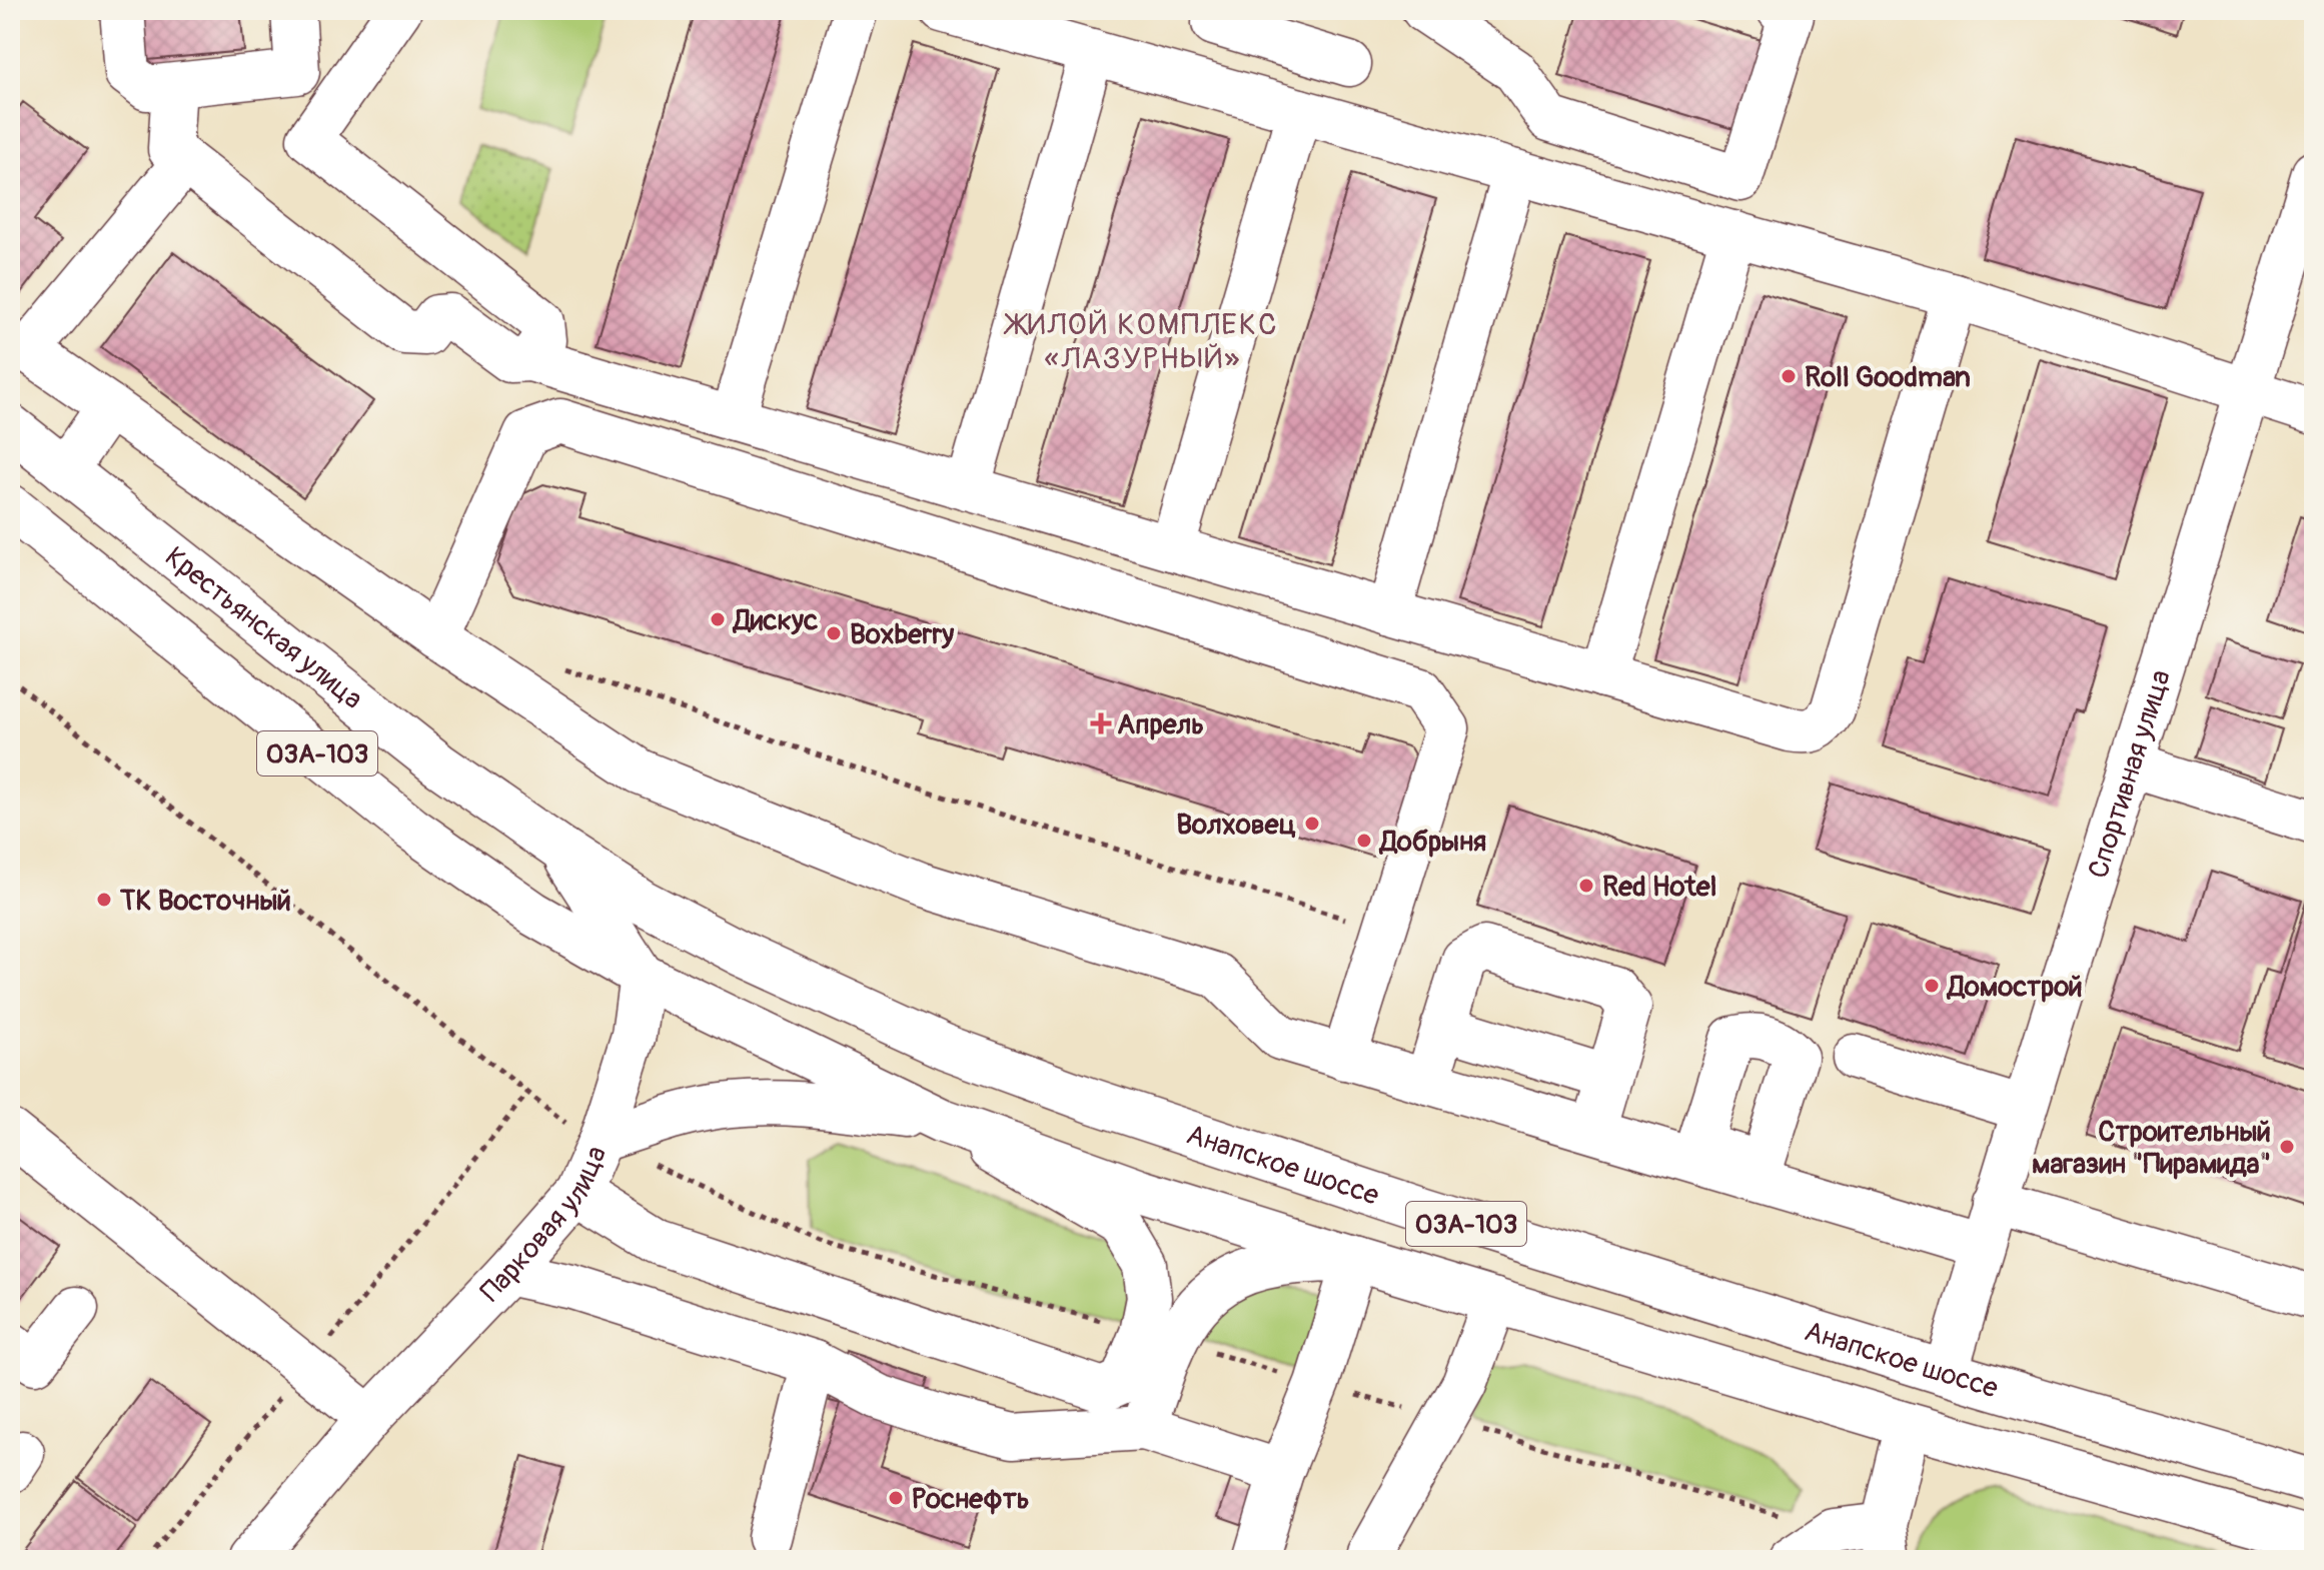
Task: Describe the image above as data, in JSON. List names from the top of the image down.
{
  "streets": {
    "main road": [
      "Крестьянская улица",
      "03А-103",
      "Спортивная улица",
      "Анапское шоссе",
      "Парковая улица"
    ]
  },
  "crossings": [
    ["Крестьянская улица", "Анапское шоссе"],
    ["03А-103", "Парковая улица"],
    ["Спортивная улица", "Анапское шоссе"]
  ],
  "districts": ["ЖИЛОЙ КОМПЛЕКС «ЛАЗУРНЫЙ»"],
  "places": {
    "other": [
      "Roll Goodman",
      "Дискус",
      "Boxberry",
      "Волховец",
      "Добрыня",
      "Red Hotel",
      "ТК Восточный",
      "Домострой",
      "Строительный магазин \"Пирамида\"",
      "Роснефть"
    ],
    "health": ["Апрель"]
  }
}
